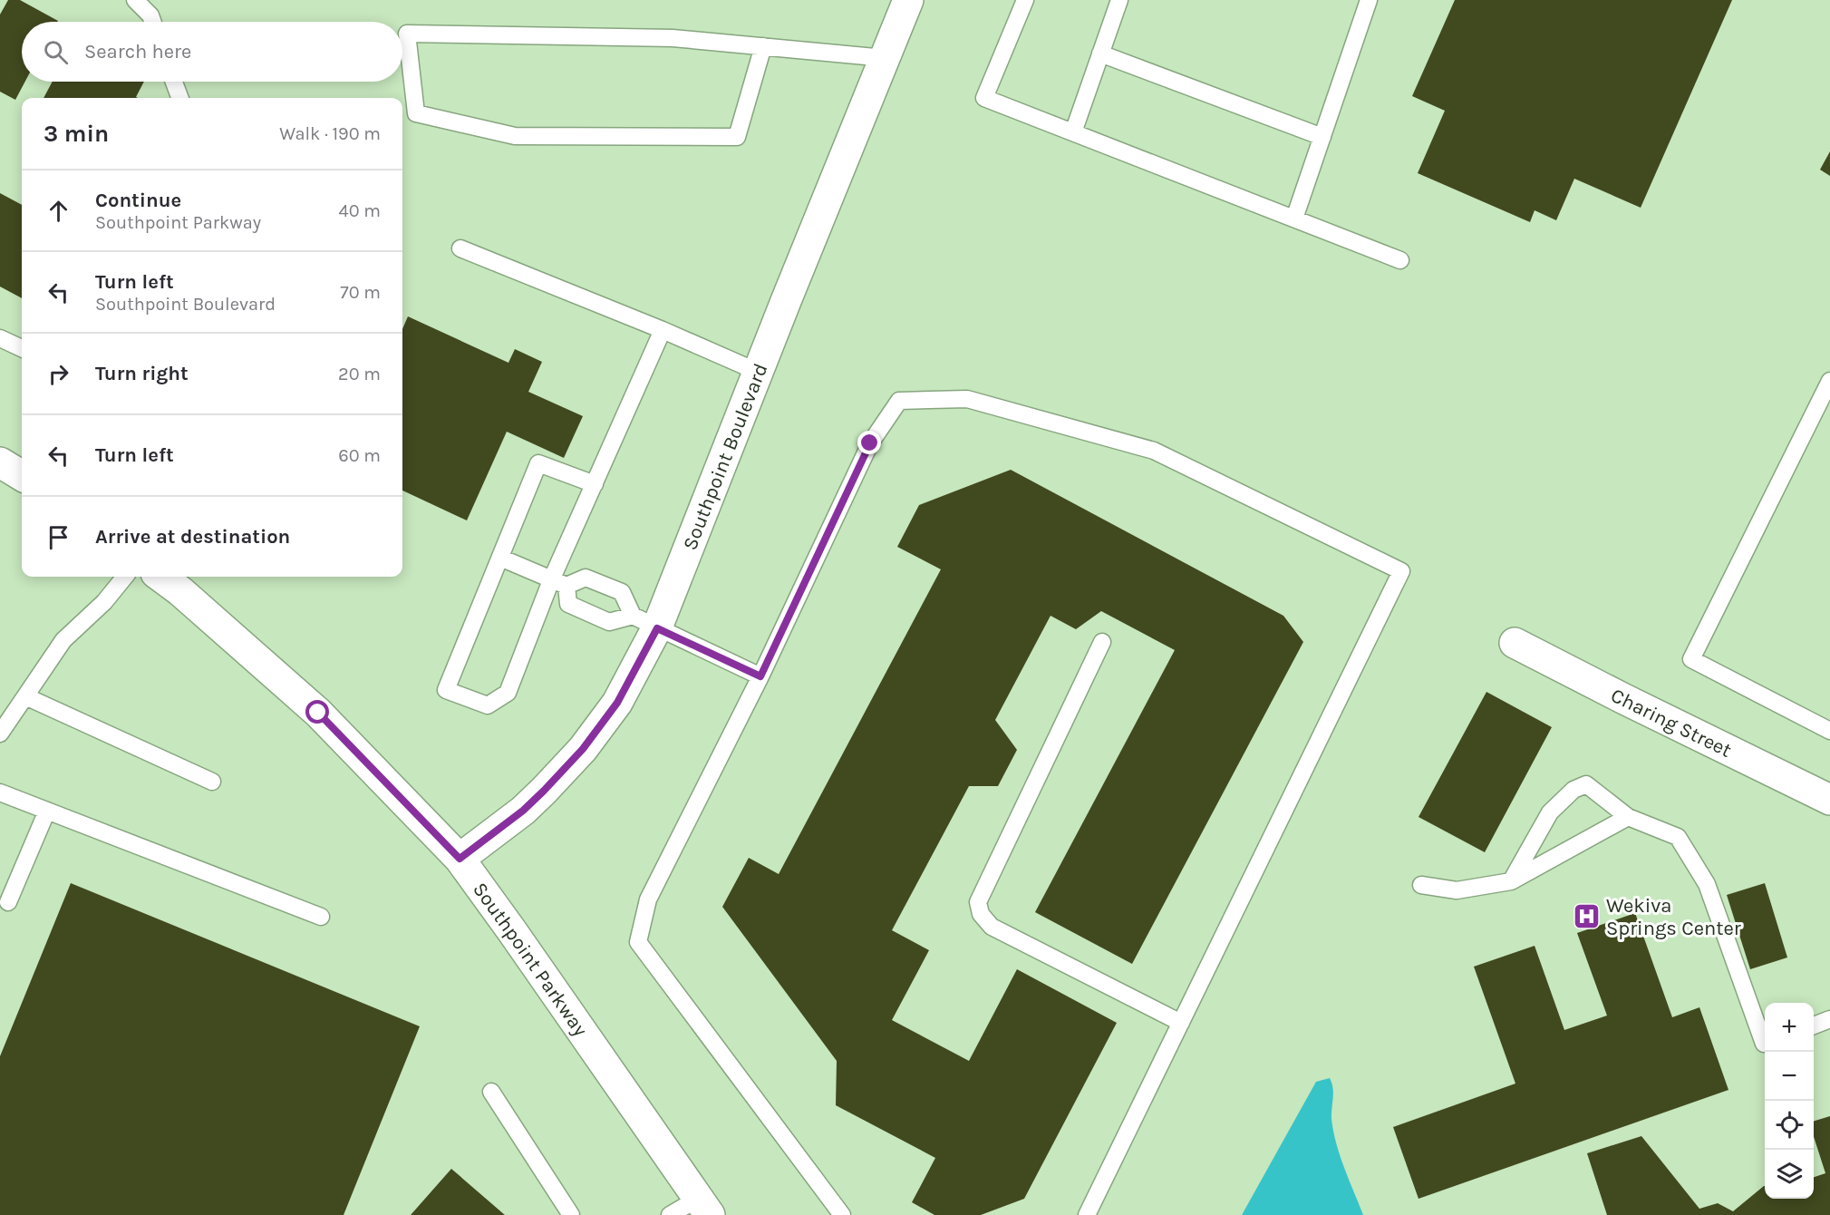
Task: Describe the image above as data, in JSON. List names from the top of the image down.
{
  "streets": {
    "street": ["Southpoint Boulevard", "Charing Street", "Southpoint Parkway"]
  },
  "crossings": [
    ["Southpoint Boulevard", "Southpoint Parkway"]
  ],
  "places": {
    "hospital": ["Wekiva Springs Center"]
  },
  "page": {
    "search": "Search here",
    "heading": ["3 min", "Walk · 190 m"],
    "list": [
      ["Continue", "Southpoint Parkway", "40 m"],
      ["Turn left", "Southpoint Boulevard", "70 m"],
      ["Turn right", "20 m"],
      ["Turn left", "60 m"],
      "Arrive at destination"
    ],
    "map_buttons": ["+", "−"]
  }
}
